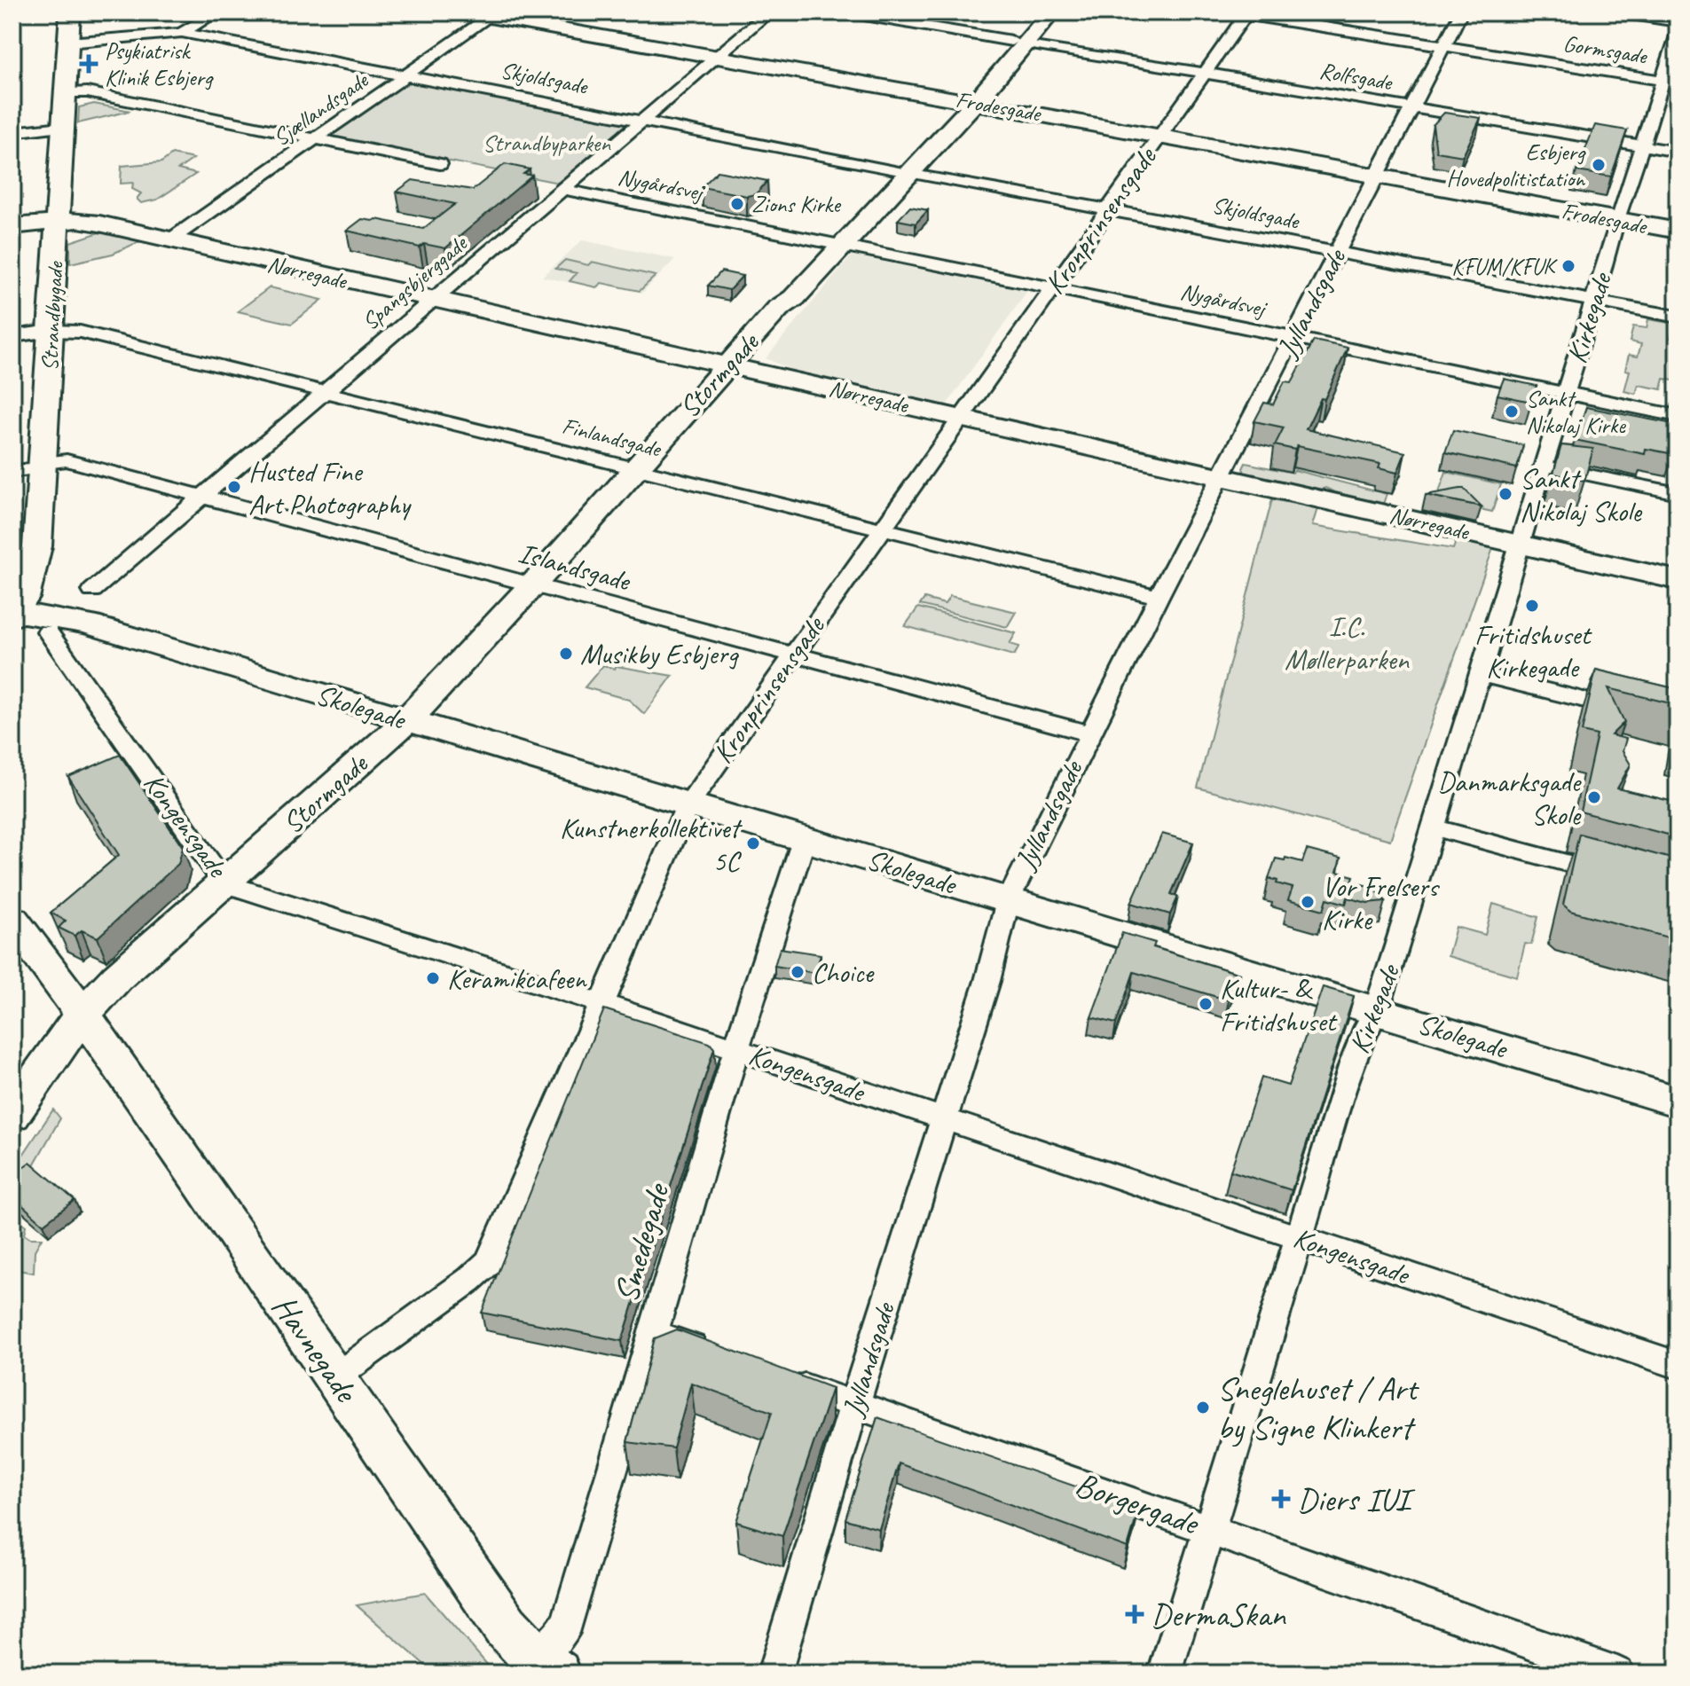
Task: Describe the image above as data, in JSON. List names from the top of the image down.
{
  "streets": {
    "street": [
      "Gormsgade",
      "Rolfsgade",
      "Skjoldsgade",
      "Frodesgade",
      "Sjællandsgade",
      "Nygårdsvej",
      "Kronprinsensgade",
      "Nørregade",
      "Spangsbjerggade",
      "Jyllandsgade",
      "Strandbygade",
      "Kirkegade",
      "Stormgade",
      "Finlandsgade",
      "Islandsgade",
      "Skolegade",
      "Kongensgade",
      "Smedegade",
      "Havnegade",
      "Borgergade"
    ]
  },
  "crossings": [
    ["Gormsgade", "Kronprinsensgade"],
    ["Gormsgade", "Jyllandsgade"],
    ["Gormsgade", "Kirkegade"],
    ["Rolfsgade", "Kronprinsensgade"],
    ["Rolfsgade", "Jyllandsgade"],
    ["Rolfsgade", "Kirkegade"],
    ["Rolfsgade", "Stormgade"],
    ["Skjoldsgade", "Sjællandsgade"],
    ["Skjoldsgade", "Kronprinsensgade"],
    ["Skjoldsgade", "Spangsbjerggade"],
    ["Skjoldsgade", "Jyllandsgade"],
    ["Skjoldsgade", "Kirkegade"],
    ["Skjoldsgade", "Stormgade"],
    ["Frodesgade", "Sjællandsgade"],
    ["Frodesgade", "Kronprinsensgade"],
    ["Frodesgade", "Spangsbjerggade"],
    ["Frodesgade", "Jyllandsgade"],
    ["Frodesgade", "Kirkegade"],
    ["Frodesgade", "Stormgade"],
    ["Sjællandsgade", "Nørregade"],
    ["Nygårdsvej", "Kronprinsensgade"],
    ["Nygårdsvej", "Spangsbjerggade"],
    ["Nygårdsvej", "Jyllandsgade"],
    ["Nygårdsvej", "Kirkegade"],
    ["Nygårdsvej", "Stormgade"],
    ["Kronprinsensgade", "Nørregade"],
    ["Kronprinsensgade", "Finlandsgade"],
    ["Kronprinsensgade", "Islandsgade"],
    ["Kronprinsensgade", "Skolegade"],
    ["Kronprinsensgade", "Kongensgade"],
    ["Kronprinsensgade", "Havnegade"],
    ["Nørregade", "Spangsbjerggade"],
    ["Nørregade", "Jyllandsgade"],
    ["Nørregade", "Strandbygade"],
    ["Nørregade", "Kirkegade"],
    ["Nørregade", "Stormgade"],
    ["Spangsbjerggade", "Finlandsgade"],
    ["Spangsbjerggade", "Islandsgade"],
    ["Jyllandsgade", "Finlandsgade"],
    ["Jyllandsgade", "Islandsgade"],
    ["Jyllandsgade", "Skolegade"],
    ["Jyllandsgade", "Kongensgade"],
    ["Jyllandsgade", "Borgergade"],
    ["Strandbygade", "Finlandsgade"],
    ["Strandbygade", "Islandsgade"],
    ["Strandbygade", "Skolegade"],
    ["Kirkegade", "Skolegade"],
    ["Kirkegade", "Kongensgade"],
    ["Kirkegade", "Borgergade"],
    ["Stormgade", "Finlandsgade"],
    ["Stormgade", "Islandsgade"],
    ["Stormgade", "Skolegade"],
    ["Stormgade", "Kongensgade"],
    ["Stormgade", "Havnegade"],
    ["Skolegade", "Kongensgade"],
    ["Skolegade", "Smedegade"],
    ["Kongensgade", "Smedegade"],
    ["Smedegade", "Havnegade"]
  ],
  "parks": ["Strandbyparken", "I.C. Møllerparken"],
  "places": {
    "health": ["Psykiatrisk Klinik Esbjerg", "Diers IUI", "DermaSkan"],
    "other": [
      "Esbjerg Hovedpolitistation",
      "Zions Kirke",
      "KFUM/KFUK",
      "Sankt Nikolaj Kirke",
      "Husted Fine Art Photography",
      "Sankt Nikolaj Skole",
      "Fritidshuset Kirkegade",
      "Musikby Esbjerg",
      "Danmarksgade Skole",
      "Kunstnerkollektivet 5C",
      "Vor Frelsers Kirke",
      "Choice",
      "Keramikcafeen",
      "Kultur- & Fritidshuset",
      "Sneglehuset / Art by Signe Klinkert"
    ]
  }
}
